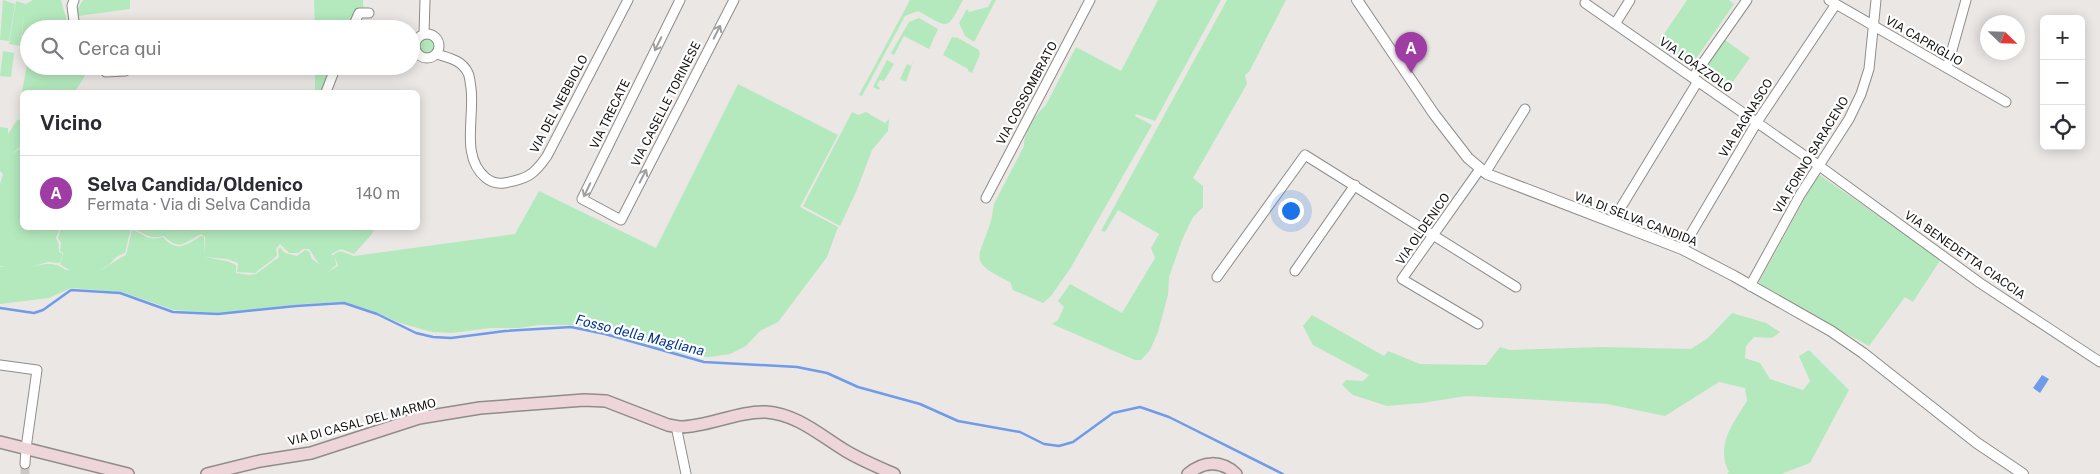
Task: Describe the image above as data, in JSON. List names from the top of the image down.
{
  "streets": {
    "main road": ["VIA DI CASAL DEL MARMO"],
    "street": [
      "VIA CAPRIGLIO",
      "VIA LOAZZOLO",
      "VIA COSSOMBRATO",
      "VIA DEL NEBBIOLO",
      "VIA CASELLE TORINESE",
      "VIA TRECATE",
      "VIA BAGNASCO",
      "VIA FORNO SARACENO",
      "VIA DI SELVA CANDIDA",
      "VIA OLDENICO",
      "VIA BENEDETTA CIACCIA"
    ]
  },
  "crossings": [
    ["VIA CAPRIGLIO", "VIA BAGNASCO"],
    ["VIA CAPRIGLIO", "VIA FORNO SARACENO"],
    ["VIA LOAZZOLO", "VIA BAGNASCO"],
    ["VIA LOAZZOLO", "VIA FORNO SARACENO"],
    ["VIA LOAZZOLO", "VIA BENEDETTA CIACCIA"],
    ["VIA CASELLE TORINESE", "VIA TRECATE"],
    ["VIA BAGNASCO", "VIA DI SELVA CANDIDA"],
    ["VIA FORNO SARACENO", "VIA DI SELVA CANDIDA"],
    ["VIA FORNO SARACENO", "VIA BENEDETTA CIACCIA"],
    ["VIA DI SELVA CANDIDA", "VIA OLDENICO"]
  ],
  "one_way": ["VIA CASELLE TORINESE", "VIA TRECATE"],
  "water": ["Fosso della Magliana"],
  "north": "bottom right",
  "page": {
    "map_buttons": ["+", "−"],
    "search": "Cerca qui",
    "pins": "A",
    "heading": "Vicino",
    "list": [
      {
        "mark": "A",
        "name": "Selva Candida/Oldenico",
        "note": "Fermata · Via di Selva Candida",
        "value": "140 m"
      }
    ]
  }
}
